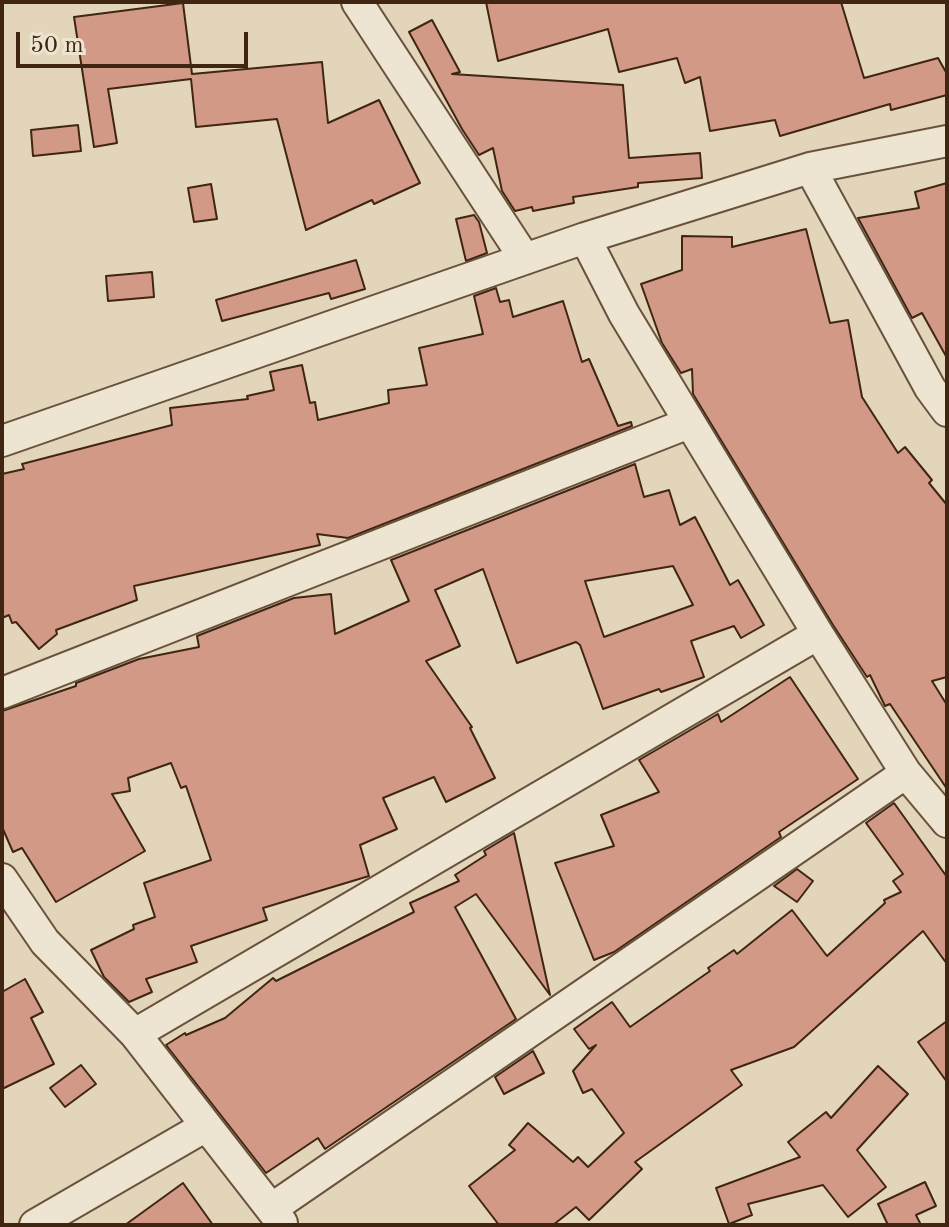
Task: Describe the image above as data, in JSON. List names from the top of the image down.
{
  "scale_bar": "50 m"
}
